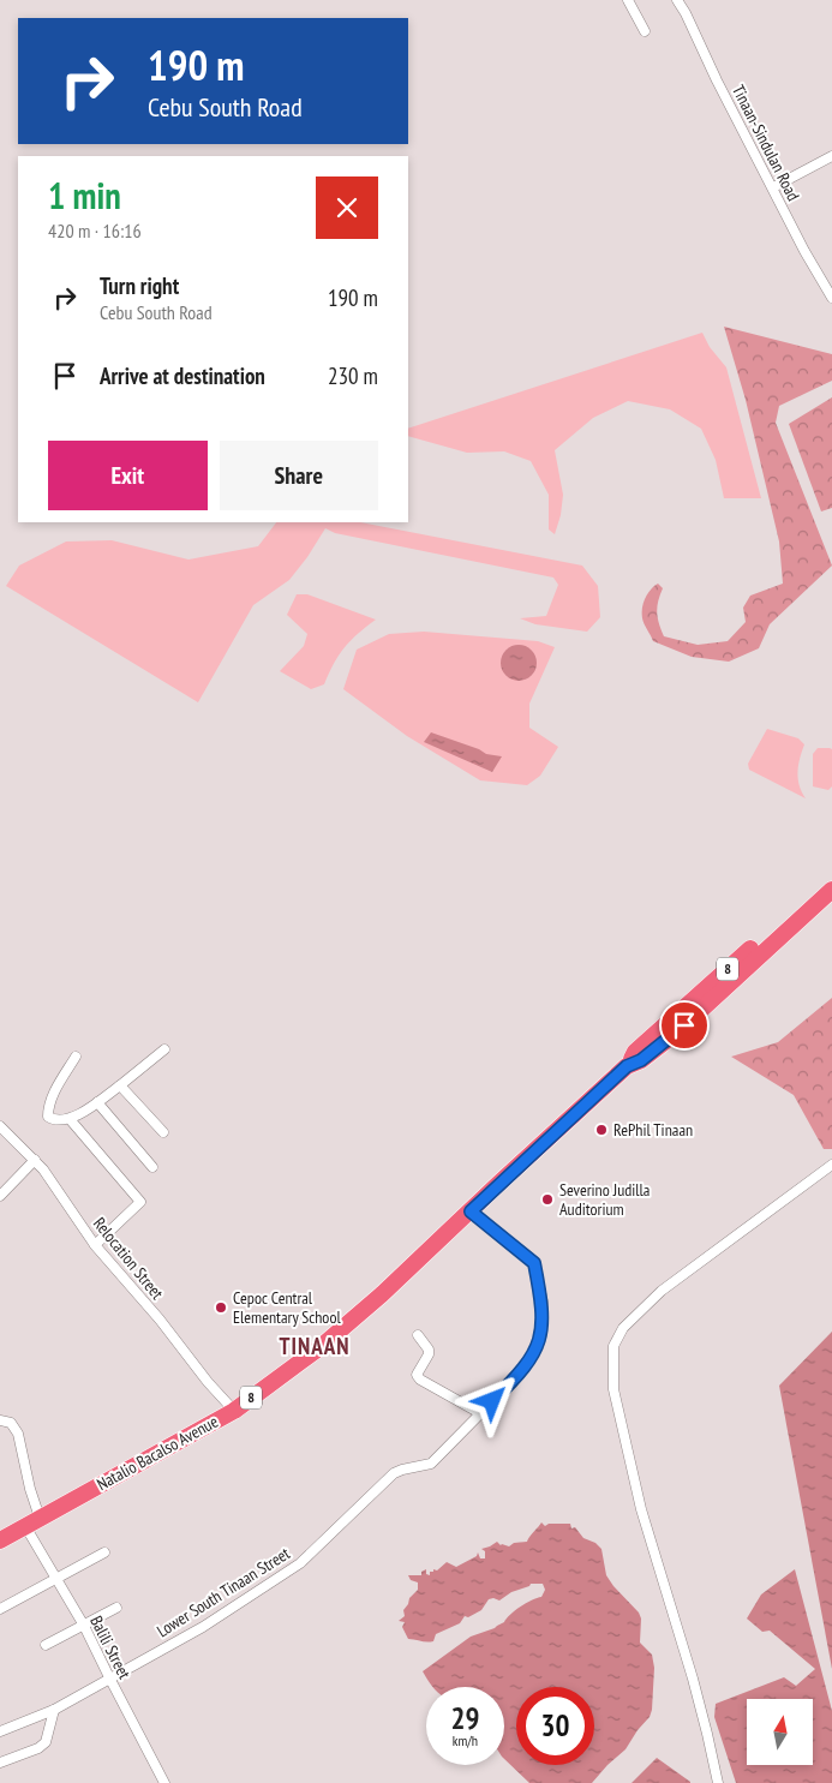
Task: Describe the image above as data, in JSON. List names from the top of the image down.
{
  "streets": {
    "highway": ["8", "Natalio Bacalso Avenue"],
    "street": [
      "Tinaan-Sindulan Road",
      "Relocation Street",
      "Lower South Tinaan Street",
      "Balili Street"
    ]
  },
  "crossings": [
    ["8", "Natalio Bacalso Avenue"],
    ["8", "Lower South Tinaan Street"],
    ["Relocation Street", "Natalio Bacalso Avenue"],
    ["Natalio Bacalso Avenue", "Lower South Tinaan Street"],
    ["Natalio Bacalso Avenue", "Balili Street"],
    ["Lower South Tinaan Street", "Balili Street"]
  ],
  "districts": ["TINAAN"],
  "places": ["RePhil Tinaan", "Severino Judilla Auditorium", "Cepoc Central Elementary School"],
  "north": "top",
  "page": {
    "turn": ["190 m", "Cebu South Road"],
    "heading": ["1 min", "420 m · 16:16"],
    "list": [
      {
        "name": "Turn right",
        "note": "Cebu South Road",
        "value": "190 m"
      },
      {
        "name": "Arrive at destination",
        "value": "230 m"
      }
    ],
    "buttons": ["Exit", "Share"],
    "speed": "29 km/h",
    "limit": "30"
  }
}
